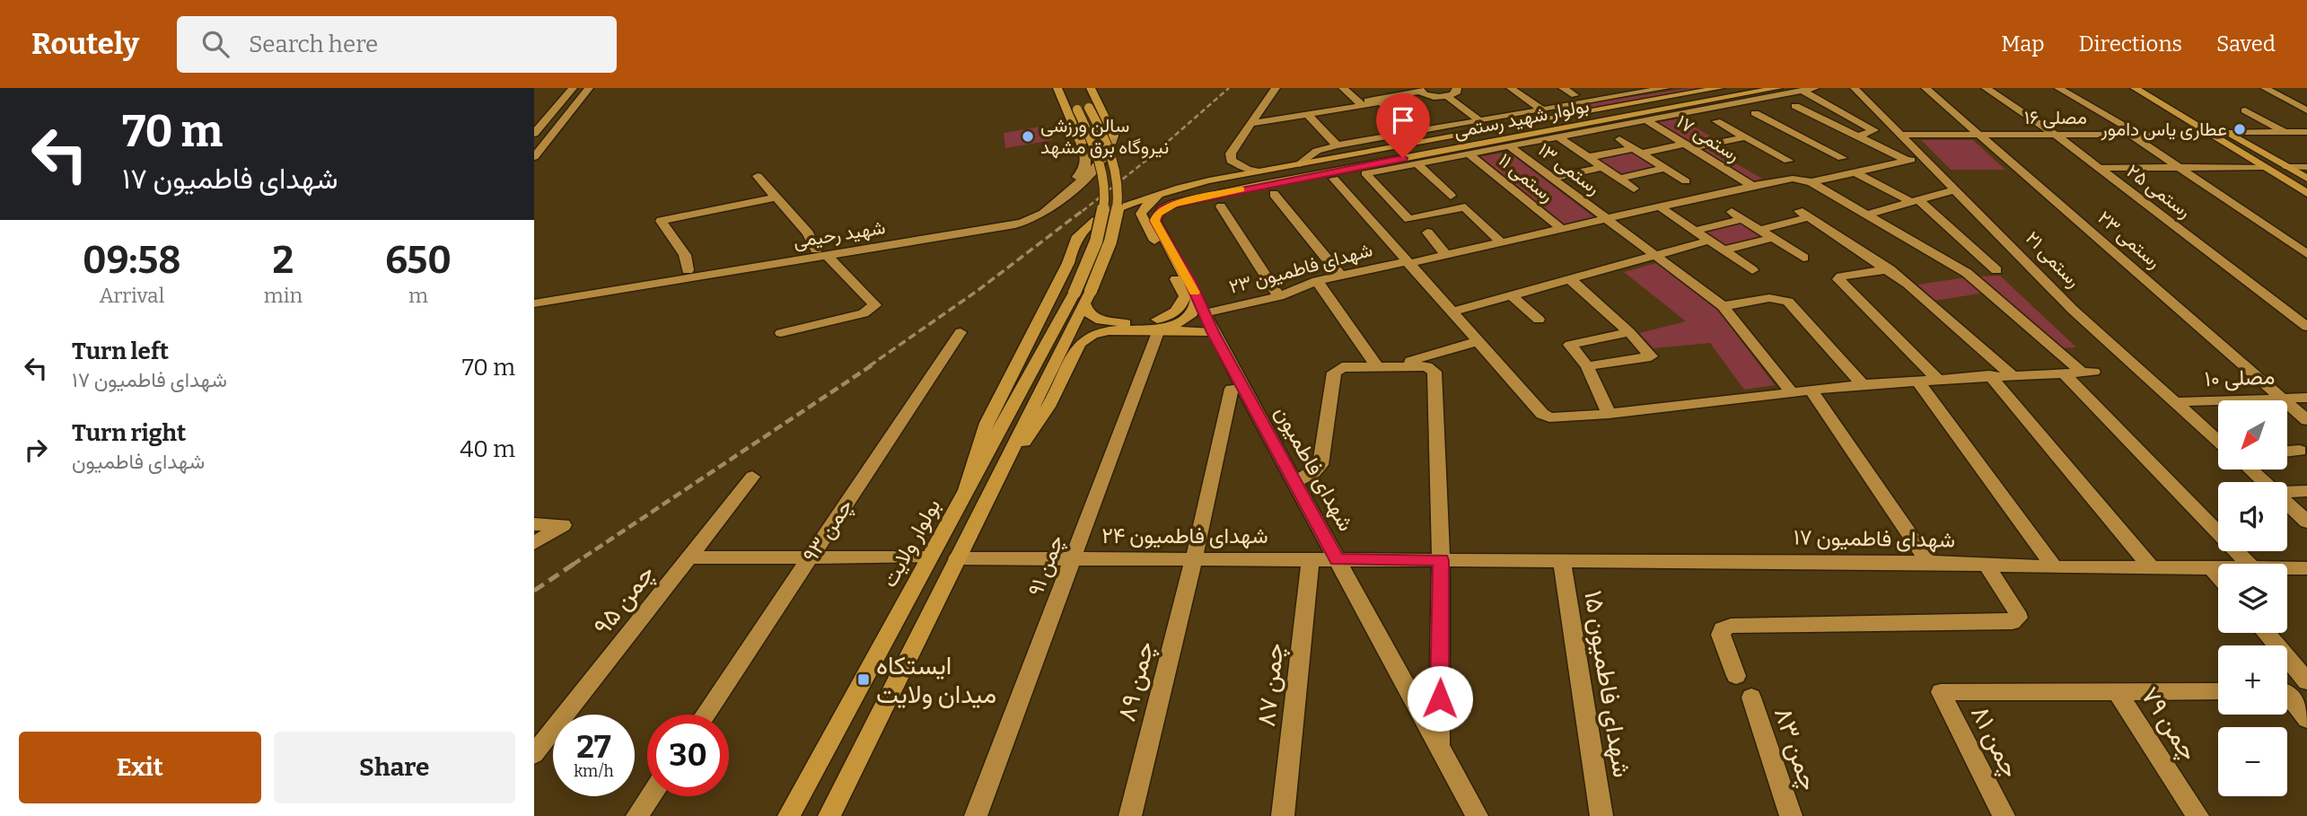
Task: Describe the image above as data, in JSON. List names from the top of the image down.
{
  "streets": {
    "main road": ["بولوار شهید رستمی", "شهدای فاطمیون", "بولوار ولایت"],
    "street": [
      "مصلی ۱۶",
      "رستمی ۱۷",
      "رستمی ۱۳",
      "رستمی ۱۱",
      "رستمی ۲۵",
      "شهید رحیمی",
      "رستمی ۲۳",
      "رستمی ۲۱",
      "شهدای فاطمیون ۲۳",
      "مصلی ۱۰",
      "چمن ۹۳",
      "شهدای فاطمیون ۲۴",
      "شهدای فاطمیون ۱۷",
      "چمن ۹۱",
      "چمن ۹۵",
      "چمن ۸۹",
      "شهدای فاطمیون ۱۵",
      "چمن ۸۷",
      "چمن ۷۹",
      "چمن ۸۱",
      "چمن ۸۳"
    ]
  },
  "crossings": [
    ["مصلی ۱۶", "رستمی ۲۵"],
    ["مصلی ۱۶", "رستمی ۲۳"],
    ["مصلی ۱۶", "رستمی ۲۱"],
    ["بولوار شهید رستمی", "شهدای فاطمیون"],
    ["بولوار شهید رستمی", "بولوار ولایت"],
    ["رستمی ۱۷", "شهدای فاطمیون ۲۳"],
    ["رستمی ۱۳", "شهدای فاطمیون ۲۳"],
    ["رستمی ۱۱", "شهدای فاطمیون ۲۳"],
    ["رستمی ۲۳", "مصلی ۱۰"],
    ["رستمی ۲۱", "مصلی ۱۰"],
    ["شهدای فاطمیون ۲۳", "شهدای فاطمیون"],
    ["شهدای فاطمیون", "شهدای فاطمیون ۲۴"],
    ["شهدای فاطمیون", "شهدای فاطمیون ۱۷"],
    ["شهدای فاطمیون ۲۴", "شهدای فاطمیون ۱۷"],
    ["شهدای فاطمیون ۲۴", "چمن ۹۱"],
    ["شهدای فاطمیون ۲۴", "چمن ۸۹"],
    ["شهدای فاطمیون ۲۴", "چمن ۸۷"],
    ["شهدای فاطمیون ۱۷", "شهدای فاطمیون ۱۵"],
    ["چمن ۷۹", "چمن ۸۱"]
  ],
  "places": {
    "other": ["عطاری یاس دامور", "سالن ورزشی نیروگاه برق مشهد"],
    "transit": ["ایستکاه میدان ولایت"]
  },
  "north": "bottom left",
  "page": {
    "header": "Routely",
    "search": "Search here",
    "nav": ["Map", "Directions", "Saved"],
    "turn": ["70 m", "شهدای فاطمیون ۱۷"],
    "eta": [
      "09:58",
      "Arrival",
      "2",
      "min",
      "650",
      "m"
    ],
    "list": [
      {
        "name": "Turn left",
        "note": "شهدای فاطمیون ۱۷",
        "value": "70 m"
      },
      {
        "name": "Turn right",
        "note": "شهدای فاطمیون",
        "value": "40 m"
      }
    ],
    "map_buttons": ["+", "−"],
    "speed": "27 km/h",
    "limit": "30",
    "buttons": ["Exit", "Share"]
  }
}
